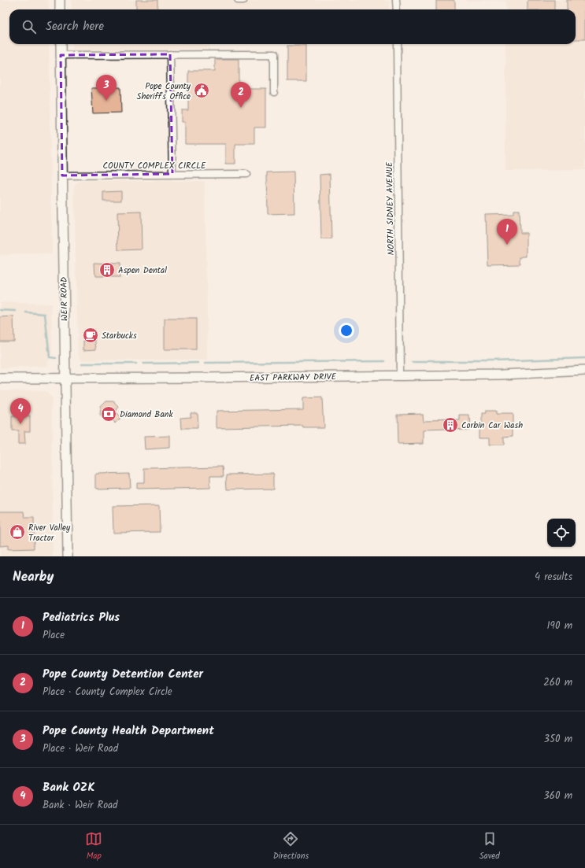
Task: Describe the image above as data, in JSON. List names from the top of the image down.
{
  "streets": {
    "main road": ["WEIR ROAD", "EAST PARKWAY DRIVE"],
    "street": ["COUNTY COMPLEX CIRCLE", "NORTH SIDNEY AVENUE"]
  },
  "crossings": [
    ["COUNTY COMPLEX CIRCLE", "WEIR ROAD"],
    ["NORTH SIDNEY AVENUE", "EAST PARKWAY DRIVE"],
    ["WEIR ROAD", "EAST PARKWAY DRIVE"]
  ],
  "places": {
    "public building": ["Pope County Sheriff's Office"],
    "building": ["Aspen Dental", "Corbin Car Wash"],
    "cafe": ["Starbucks"],
    "bank": ["Diamond Bank"],
    "shop": ["River Valley Tractor"]
  },
  "page": {
    "search": "Search here",
    "pins": [
      "3",
      "2",
      "1",
      "4"
    ],
    "heading": ["Nearby", "4 results"],
    "list": [
      {
        "mark": "1",
        "name": "Pediatrics Plus",
        "note": "Place",
        "value": "190 m"
      },
      {
        "mark": "2",
        "name": "Pope County Detention Center",
        "note": "Place · County Complex Circle",
        "value": "260 m"
      },
      {
        "mark": "3",
        "name": "Pope County Health Department",
        "note": "Place · Weir Road",
        "value": "350 m"
      },
      {
        "mark": "4",
        "name": "Bank OZK",
        "note": "Bank · Weir Road",
        "value": "360 m"
      }
    ],
    "nav": ["Map", "Directions", "Saved"]
  }
}
